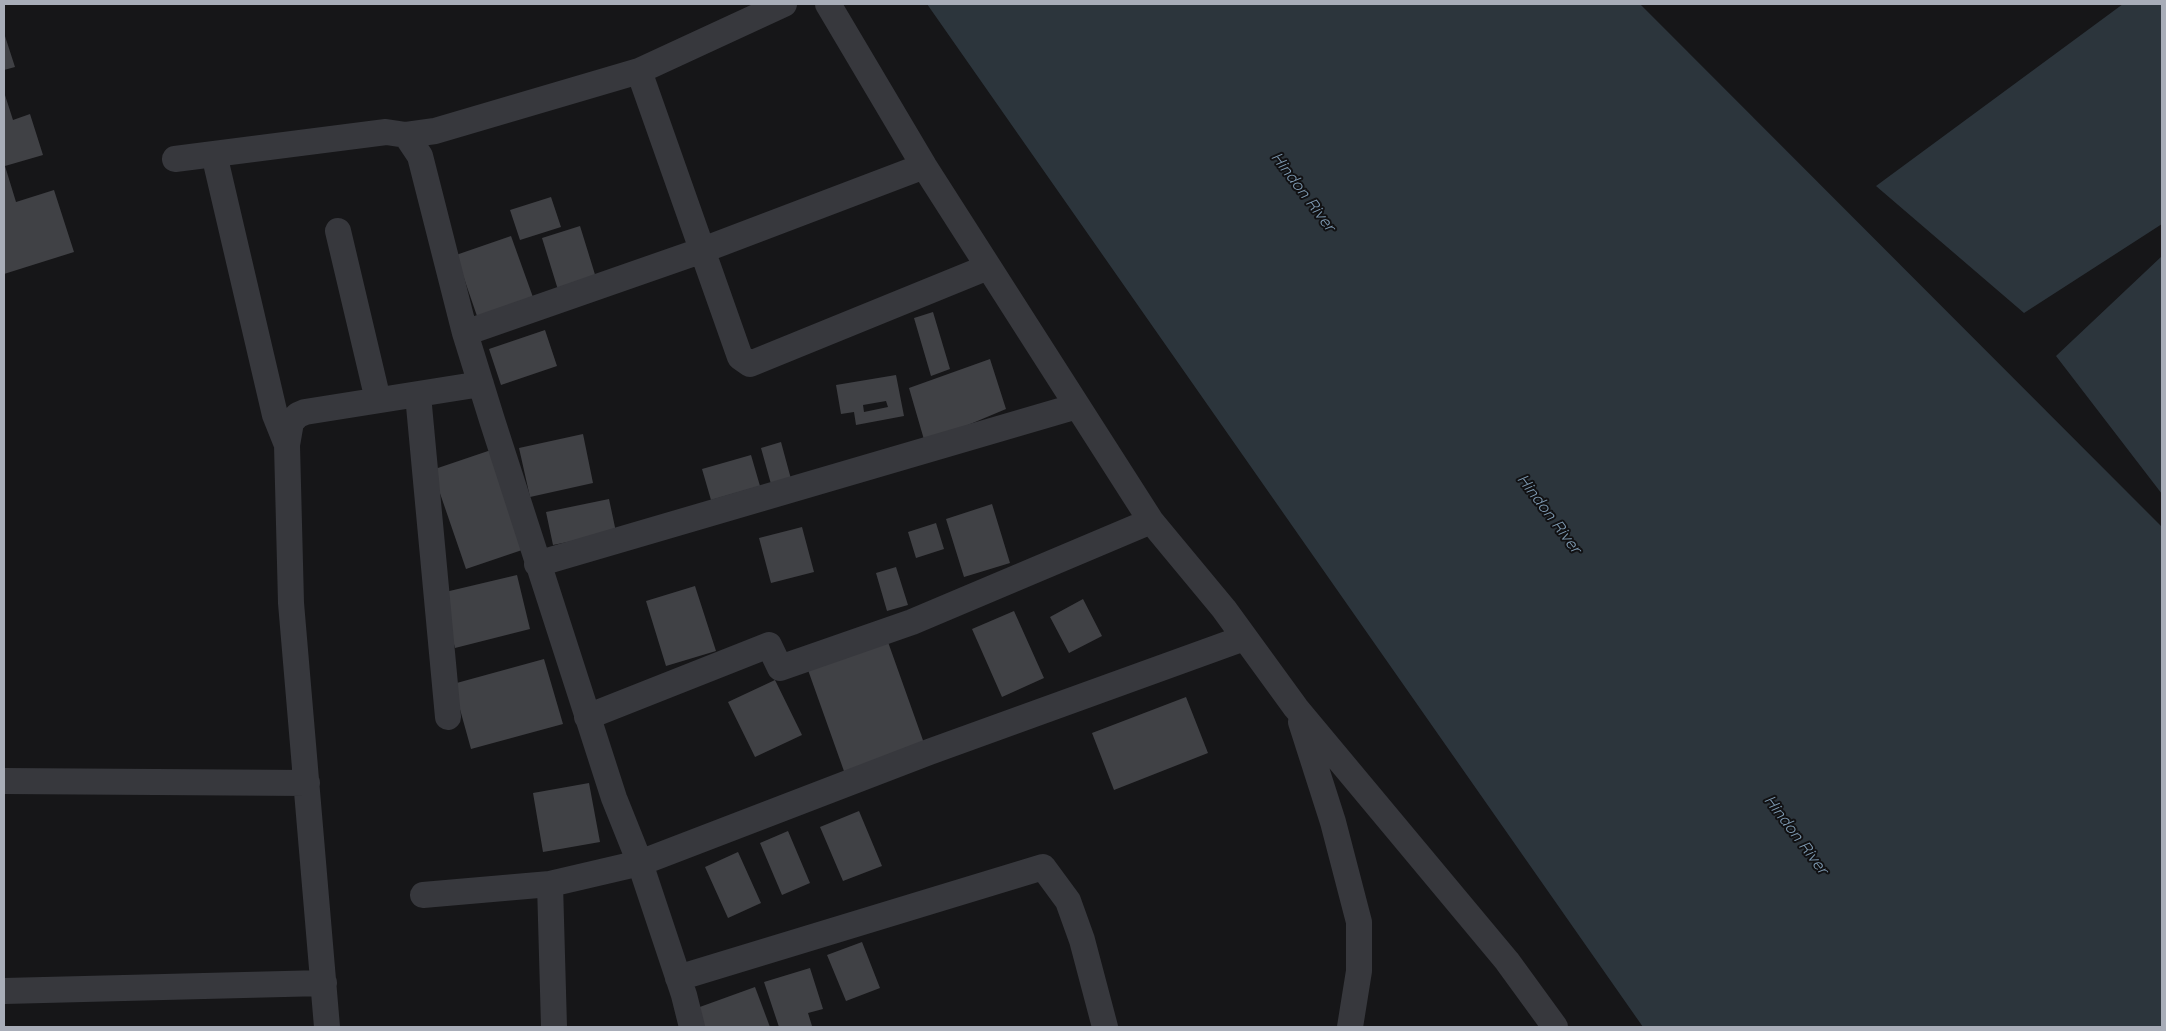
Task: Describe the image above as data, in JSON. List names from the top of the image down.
{
  "water": ["Hindon River"]
}
